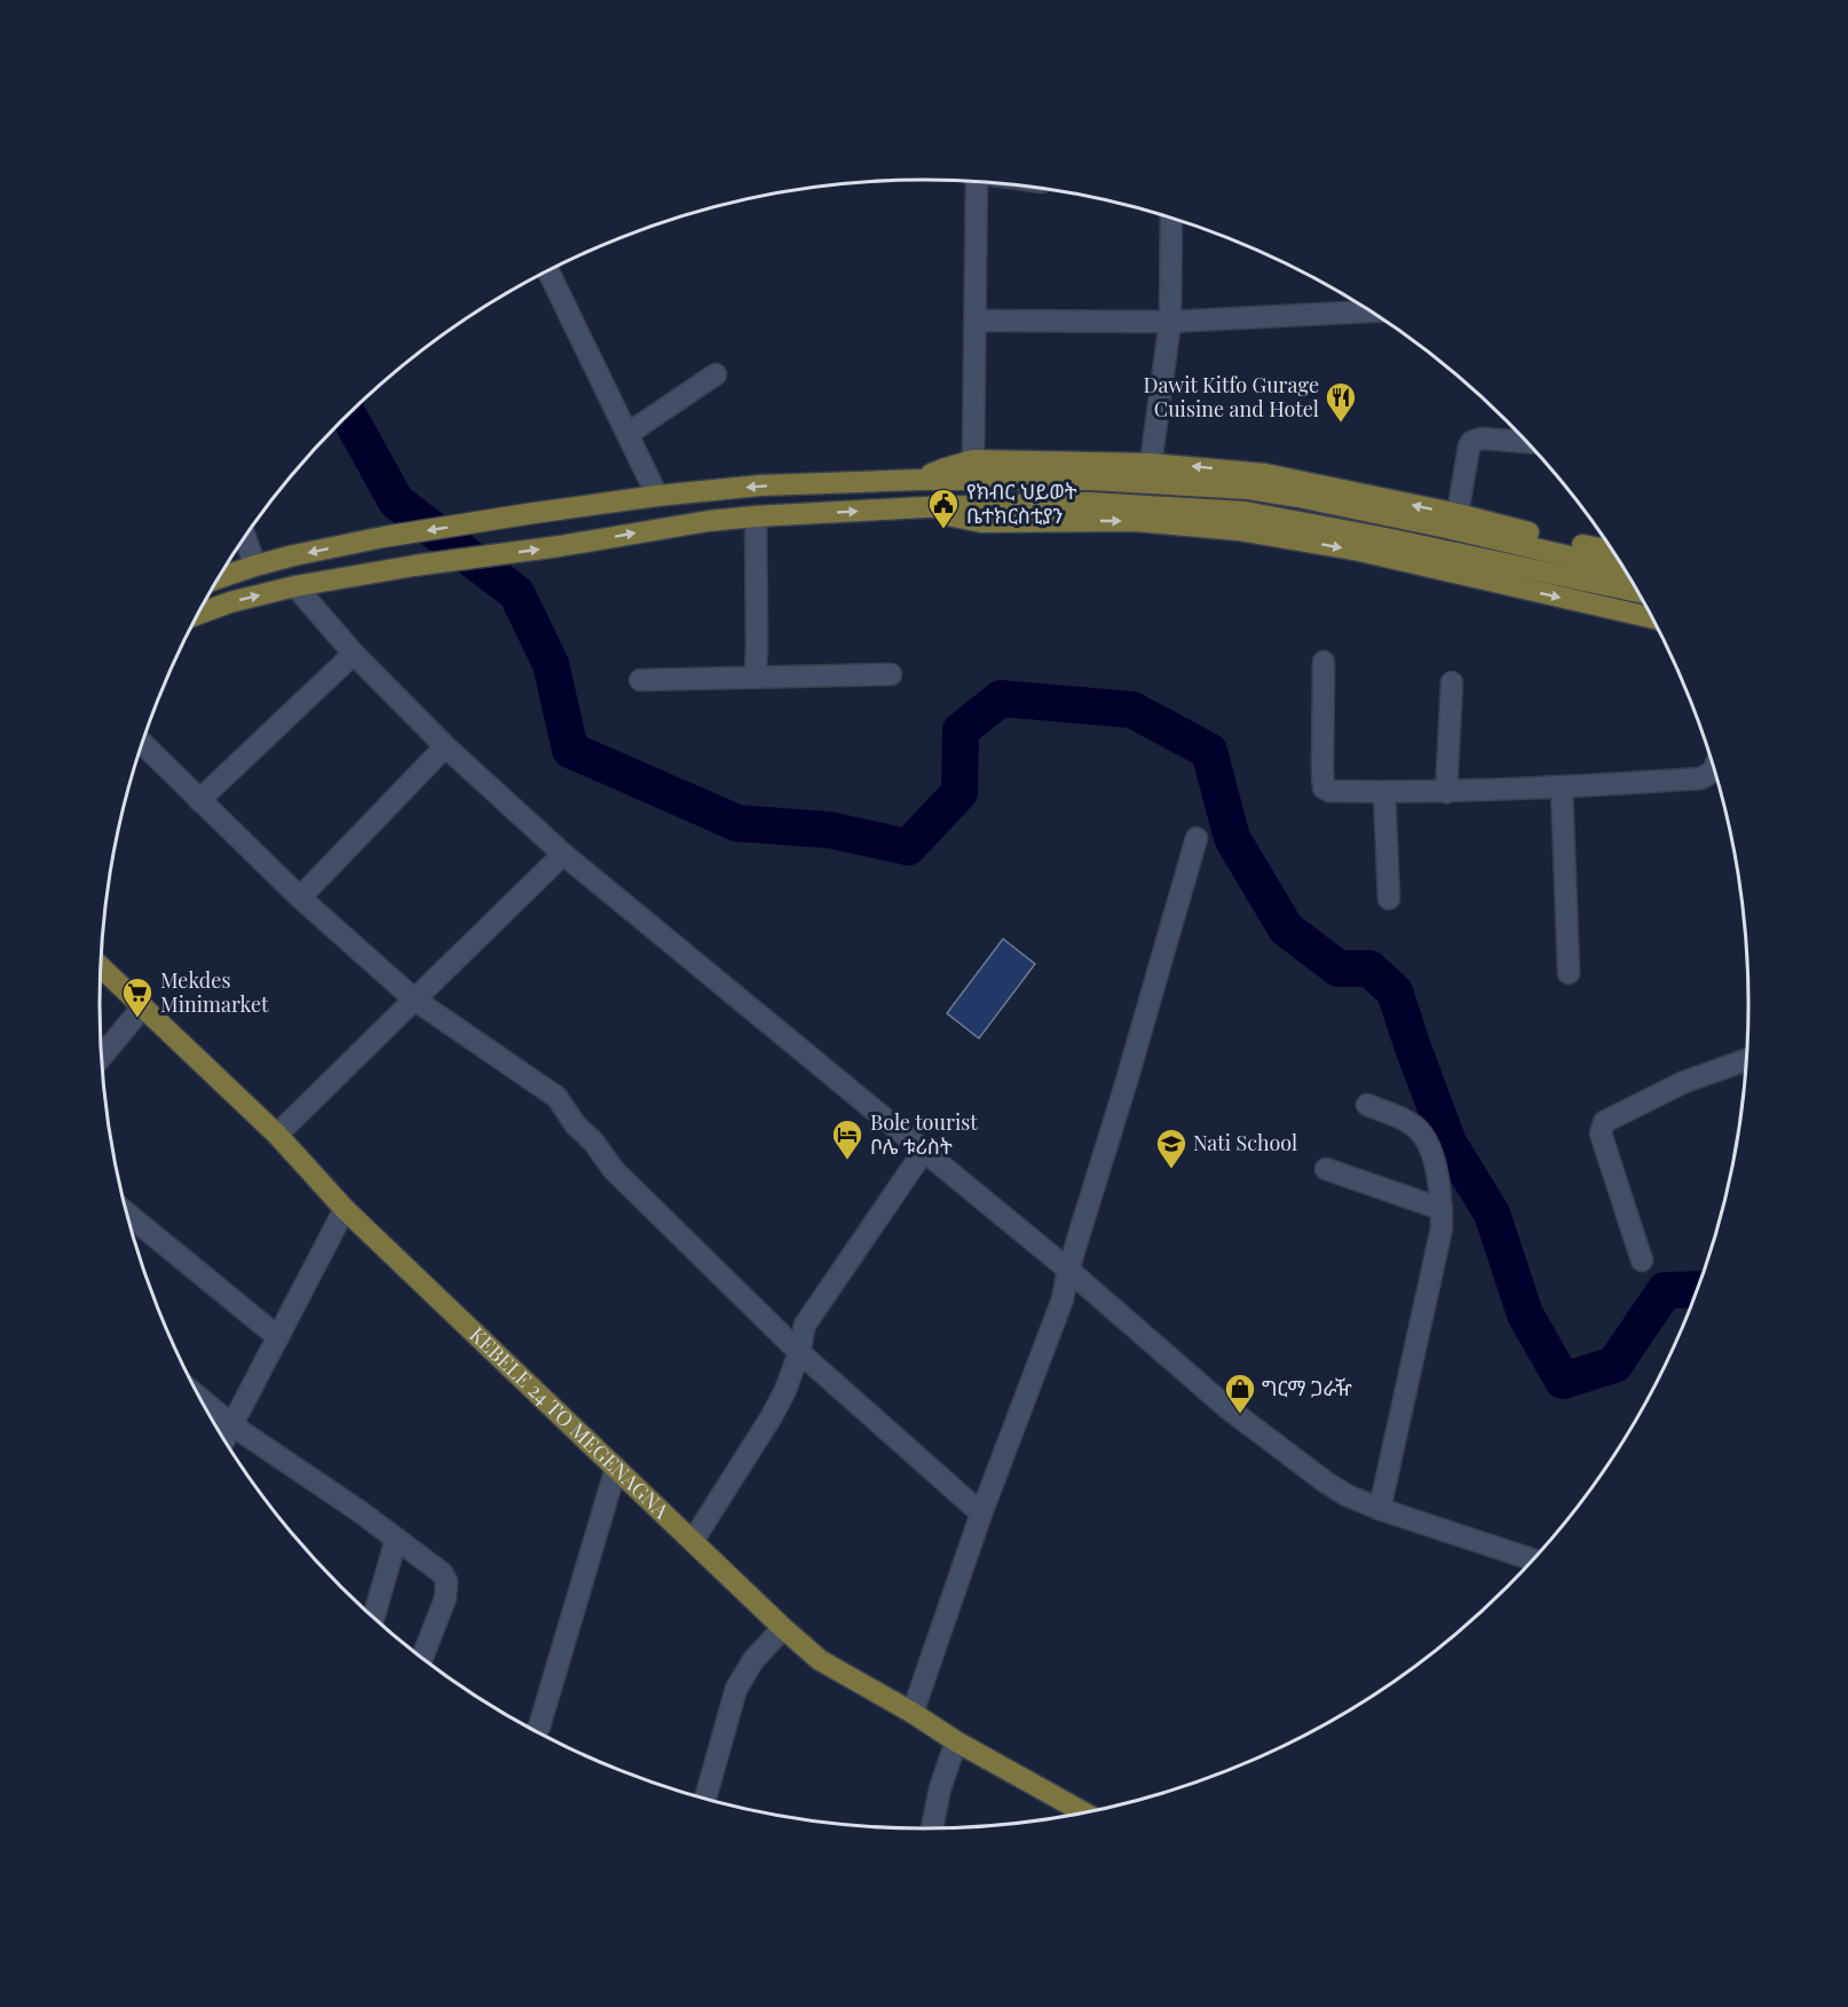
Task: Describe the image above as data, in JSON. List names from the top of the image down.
{
  "streets": {
    "main road": ["KEBELE 24 TO MEGENAGNA"]
  },
  "places": {
    "restaurant": ["Dawit Kitfo Gurage Cuisine and Hotel"],
    "public building": ["የክብር ህይወት ቤተክርስቲያን"],
    "supermarket": ["Mekdes Minimarket"],
    "hotel": ["Bole tourist ቦሌ ቱሪስት"],
    "school or university": ["Nati School"],
    "shop": ["ግርማ ጋራዥ"]
  }
}
